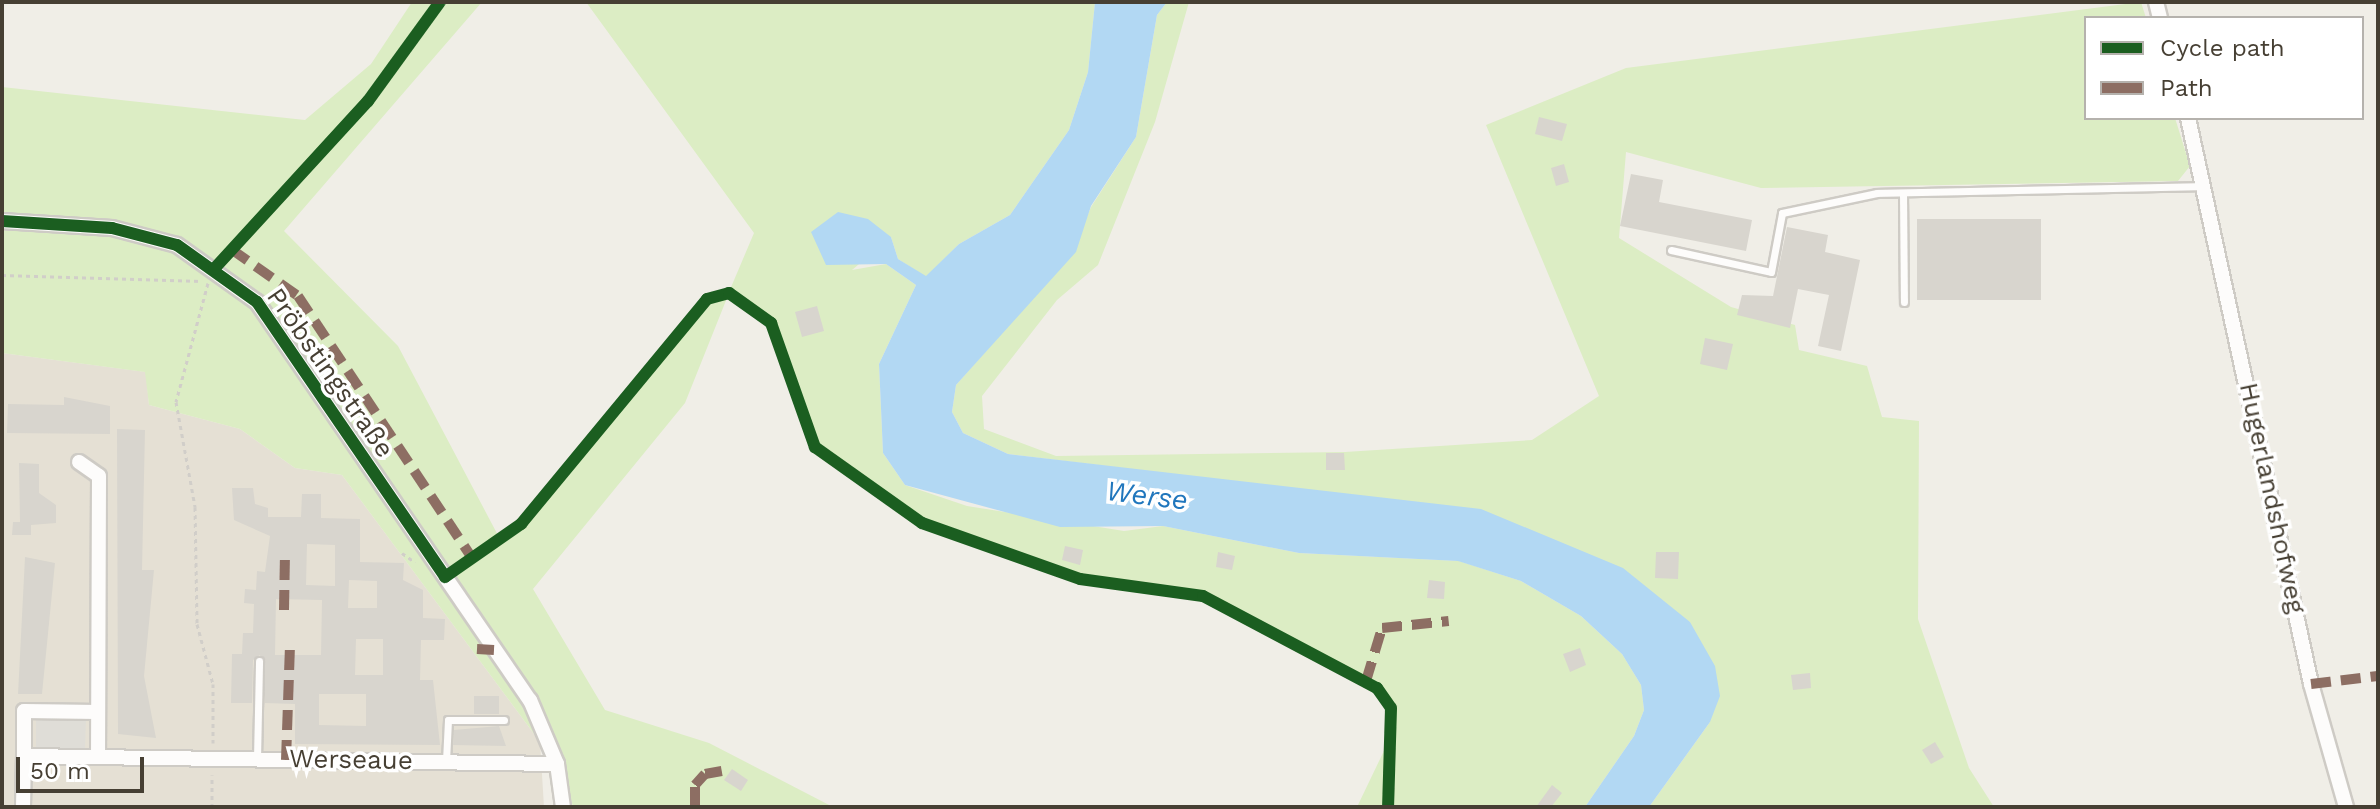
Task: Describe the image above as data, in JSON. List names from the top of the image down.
{
  "streets": {
    "street": ["Pröbstingstraße", "Hugerlandshofweg", "Werseaue"]
  },
  "crossings": [
    ["Pröbstingstraße", "Werseaue"]
  ],
  "water": ["Werse"],
  "legend": ["Cycle path", "Path"],
  "scale_bar": "50 m"
}
